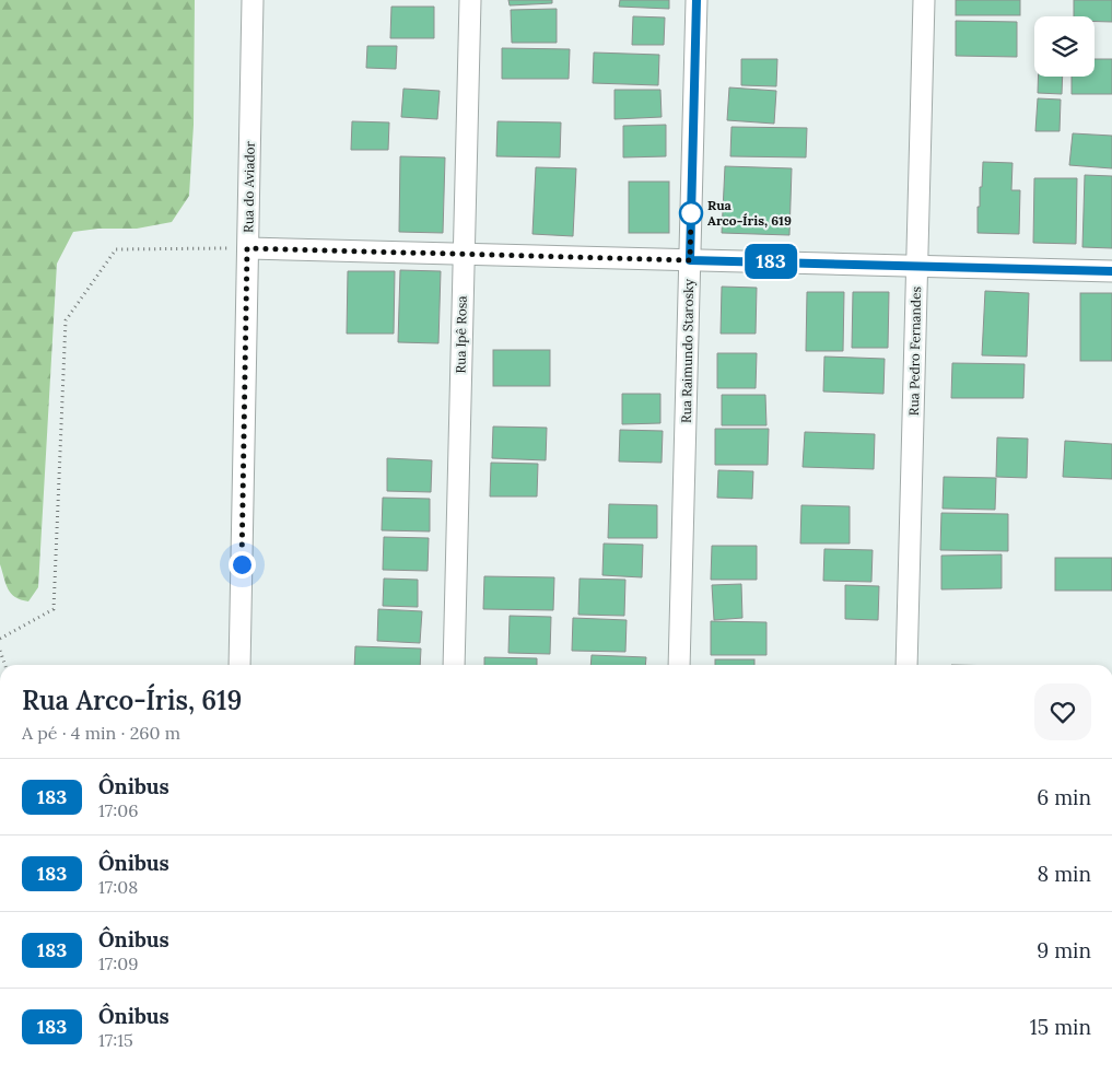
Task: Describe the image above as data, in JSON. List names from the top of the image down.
{
  "streets": {
    "street": [
      "Rua do Aviador",
      "Rua Ipê Rosa",
      "Rua Raimundo Starosky",
      "Rua Pedro Fernandes"
    ]
  },
  "places": ["Rua Arco-Íris, 619"],
  "lines": ["bus line 183"],
  "page": {
    "on_map": "183",
    "heading": ["Rua Arco-Íris, 619", "A pé · 4 min · 260 m"],
    "list": [
      {
        "mark": "183",
        "name": "Ônibus",
        "note": "17:06",
        "value": "6 min"
      },
      {
        "mark": "183",
        "name": "Ônibus",
        "note": "17:08",
        "value": "8 min"
      },
      {
        "mark": "183",
        "name": "Ônibus",
        "note": "17:09",
        "value": "9 min"
      },
      {
        "mark": "183",
        "name": "Ônibus",
        "note": "17:15",
        "value": "15 min"
      }
    ]
  }
}
